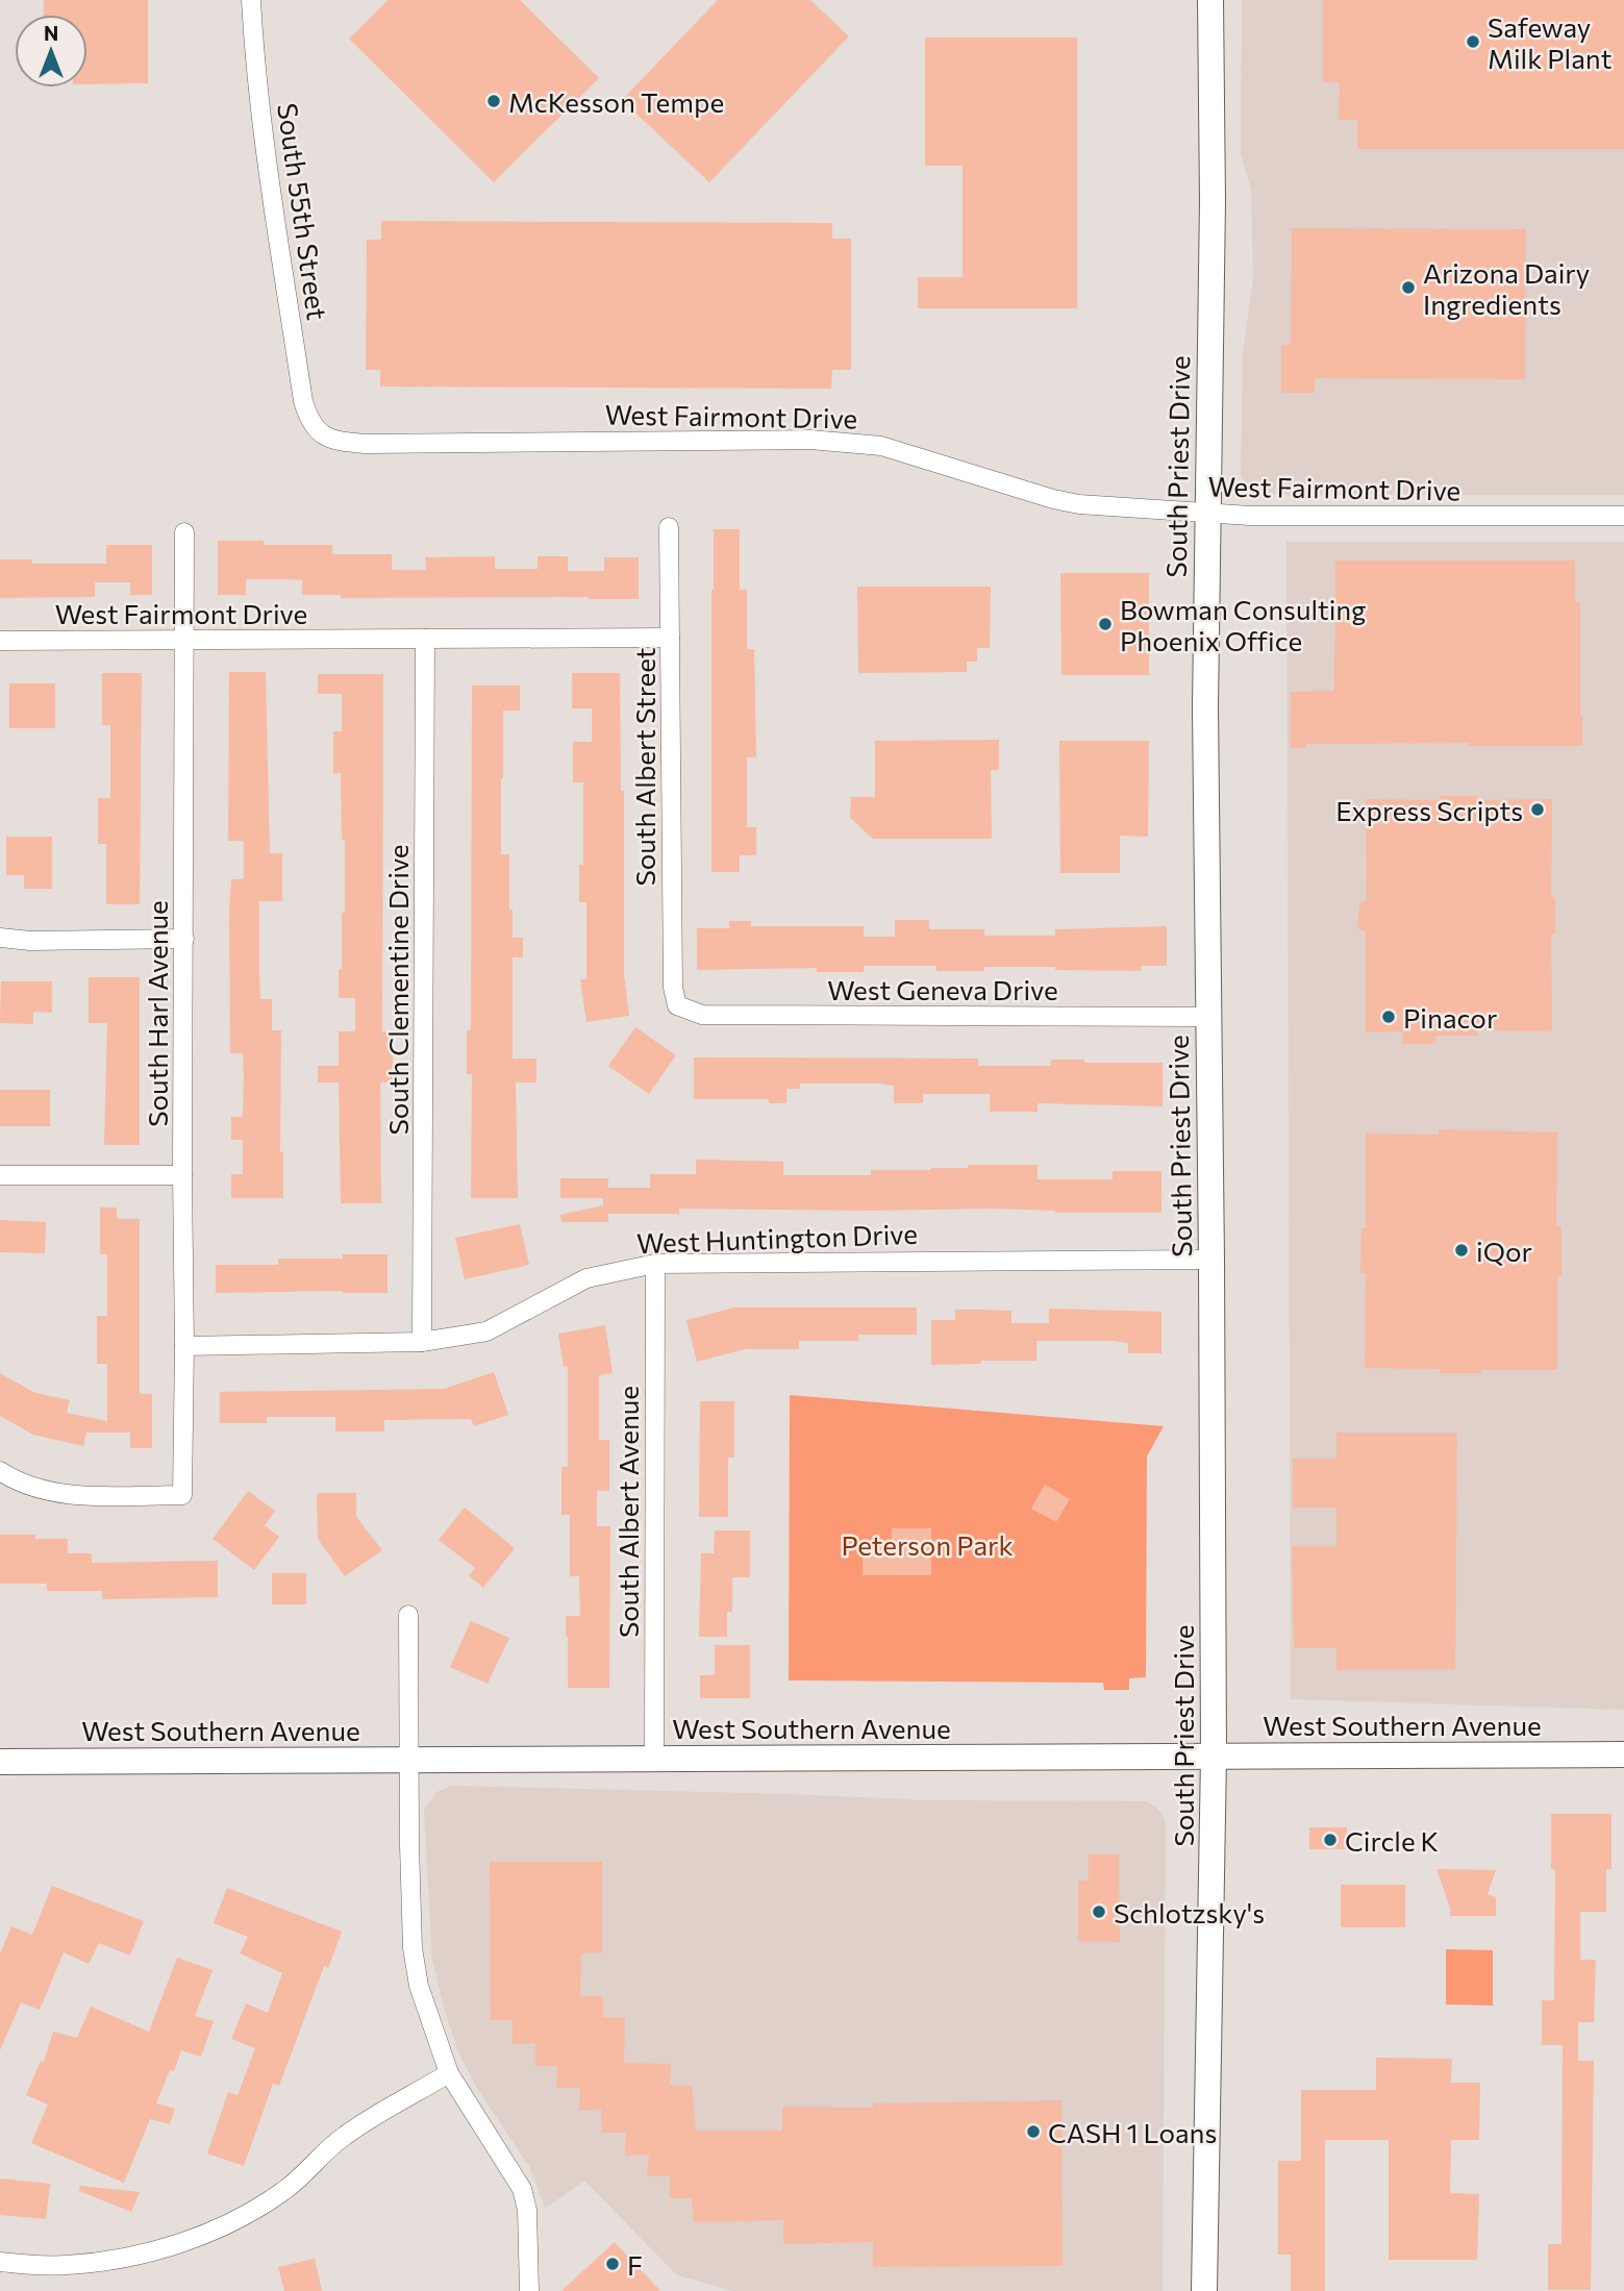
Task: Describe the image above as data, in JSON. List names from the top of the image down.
{
  "streets": {
    "main road": ["South Priest Drive", "West Southern Avenue"],
    "street": [
      "South 55th Street",
      "West Fairmont Drive",
      "South Albert Street",
      "West Geneva Drive",
      "South Clementine Drive",
      "South Harl Avenue",
      "West Huntington Drive",
      "South Albert Avenue"
    ]
  },
  "crossings": [
    ["South 55th Street", "West Fairmont Drive"],
    ["West Fairmont Drive", "South Priest Drive"],
    ["West Fairmont Drive", "South Albert Street"],
    ["West Fairmont Drive", "South Clementine Drive"],
    ["West Fairmont Drive", "South Harl Avenue"],
    ["South Priest Drive", "West Geneva Drive"],
    ["South Priest Drive", "West Huntington Drive"],
    ["South Priest Drive", "West Southern Avenue"],
    ["South Albert Street", "West Geneva Drive"],
    ["South Clementine Drive", "West Huntington Drive"],
    ["South Harl Avenue", "West Huntington Drive"],
    ["West Huntington Drive", "South Albert Avenue"],
    ["South Albert Avenue", "West Southern Avenue"]
  ],
  "parks": ["Peterson Park"],
  "places": [
    "Safeway Milk Plant",
    "McKesson Tempe",
    "Arizona Dairy Ingredients",
    "Bowman Consulting Phoenix Office",
    "Express Scripts",
    "Pinacor",
    "iQor",
    "Circle K",
    "Schlotzsky's",
    "CASH 1 Loans",
    "F"
  ],
  "north": "top"
}
